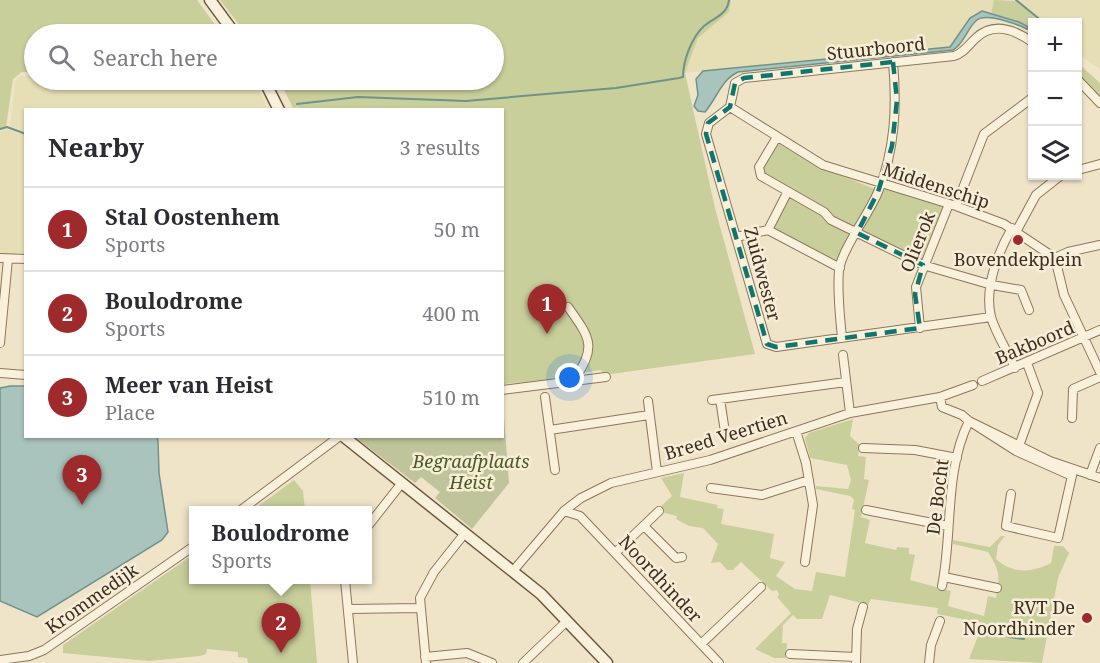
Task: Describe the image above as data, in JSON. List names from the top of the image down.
{
  "streets": {
    "street": [
      "Stuurboord",
      "Middenschip",
      "Olierok",
      "Zuidwester",
      "Bakboord",
      "Breed Veertien",
      "De Bocht",
      "Noordhinder",
      "Krommedijk"
    ]
  },
  "crossings": [
    ["Stuurboord", "Middenschip"],
    ["Stuurboord", "Zuidwester"],
    ["Middenschip", "Olierok"],
    ["Middenschip", "Zuidwester"],
    ["Olierok", "Zuidwester"],
    ["Breed Veertien", "Noordhinder"]
  ],
  "parks": ["Begraafplaats Heist"],
  "places": ["Bovendekplein", "RVT De Noordhinder"],
  "page": {
    "map_buttons": ["+", "−"],
    "search": "Search here",
    "heading": ["Nearby", "3 results"],
    "list": [
      {
        "mark": "1",
        "name": "Stal Oostenhem",
        "note": "Sports",
        "value": "50 m"
      },
      {
        "mark": "2",
        "name": "Boulodrome",
        "note": "Sports",
        "value": "400 m"
      },
      {
        "mark": "3",
        "name": "Meer van Heist",
        "note": "Place",
        "value": "510 m"
      }
    ],
    "pins": ["1", "3", "2"],
    "popup": ["Boulodrome", "Sports"]
  }
}
